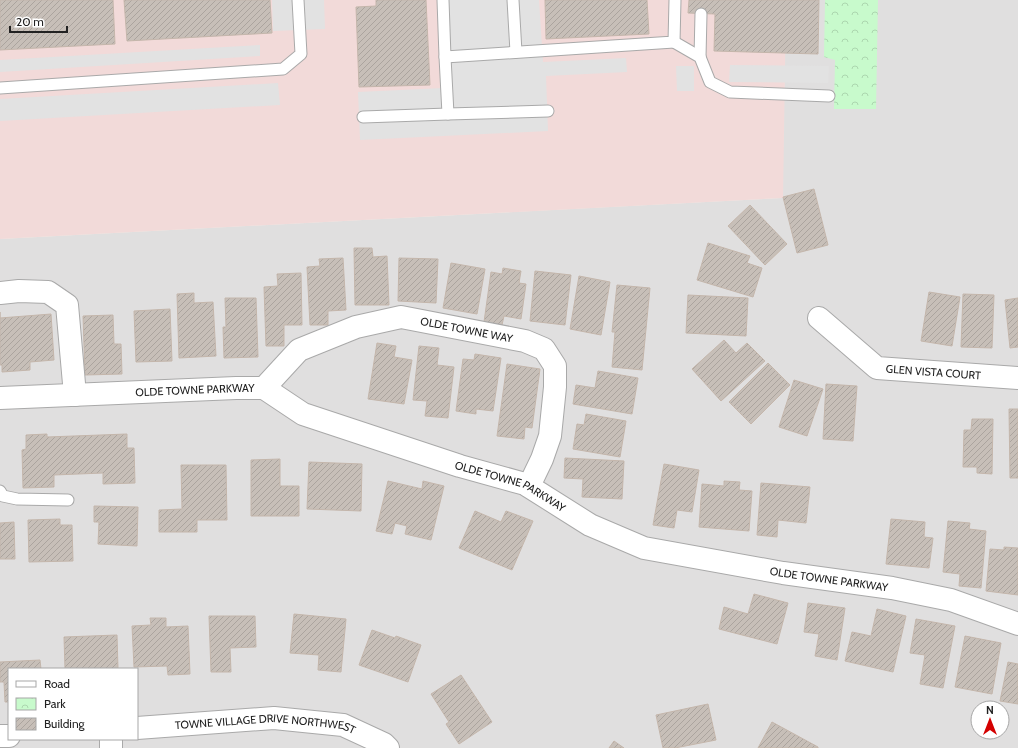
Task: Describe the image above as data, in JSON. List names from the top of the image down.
{
  "streets": {
    "street": [
      "OLDE TOWNE WAY",
      "GLEN VISTA COURT",
      "OLDE TOWNE PARKWAY",
      "TOWNE VILLAGE DRIVE NORTHWEST"
    ]
  },
  "crossings": [
    ["OLDE TOWNE WAY", "OLDE TOWNE PARKWAY"]
  ],
  "legend": ["Road", "Park", "Building"],
  "scale_bar": "20 m",
  "north": "top"
}
